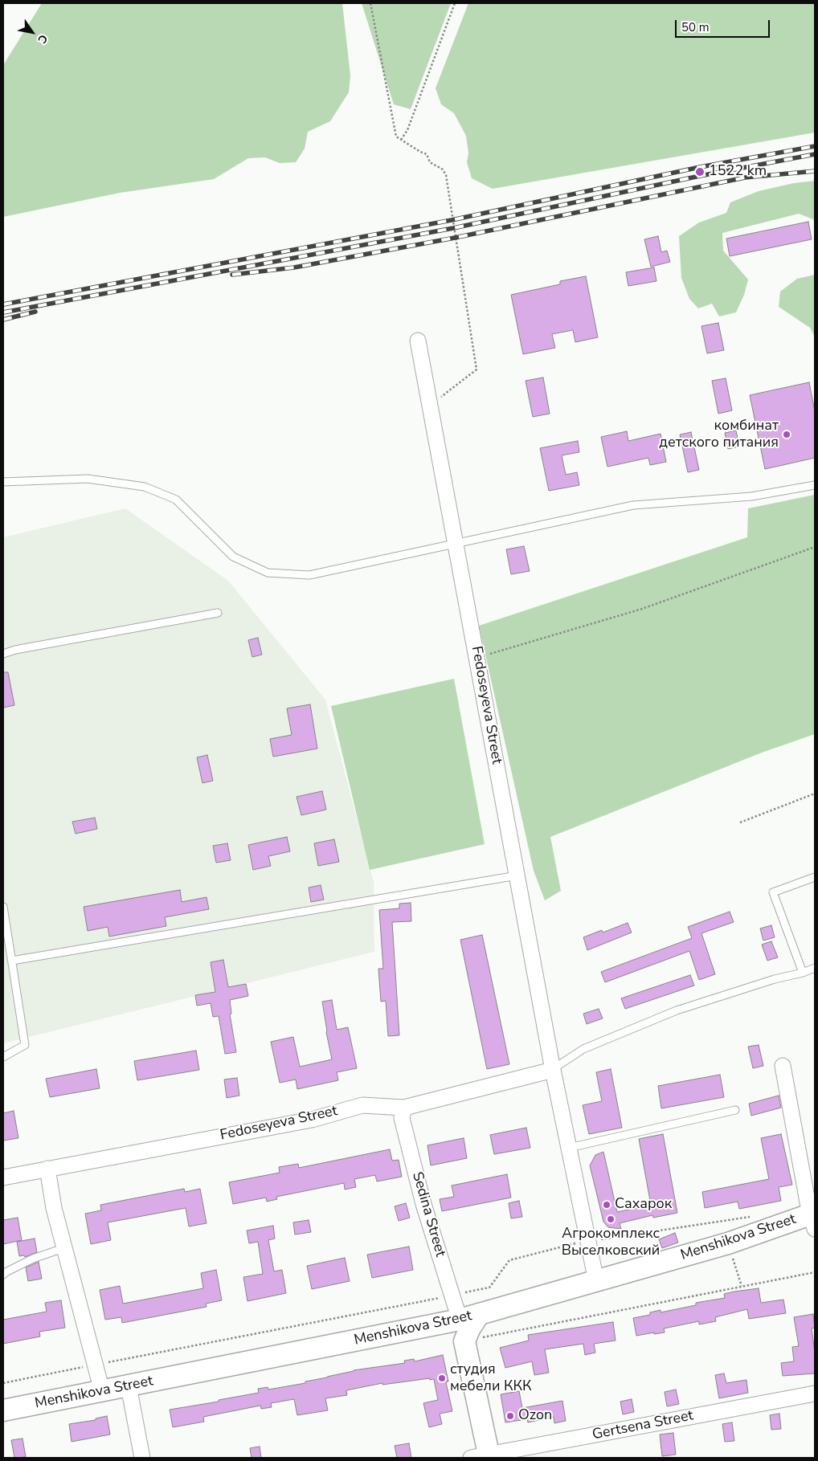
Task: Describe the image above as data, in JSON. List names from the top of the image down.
{
  "streets": {
    "main road": ["Menshikova Street"],
    "street": ["Fedoseyeva Street", "Sedina Street", "Gertsena Street"]
  },
  "crossings": [
    ["Fedoseyeva Street", "Sedina Street"],
    ["Fedoseyeva Street", "Menshikova Street"],
    ["Sedina Street", "Menshikova Street"]
  ],
  "places": [
    "1522 km",
    "комбинат детского питания",
    "Сахарок",
    "Агрокомплекс Выселковский",
    "студия мебели ККК",
    "Ozon"
  ],
  "scale_bar": "50 m",
  "north": "bottom right"
}
